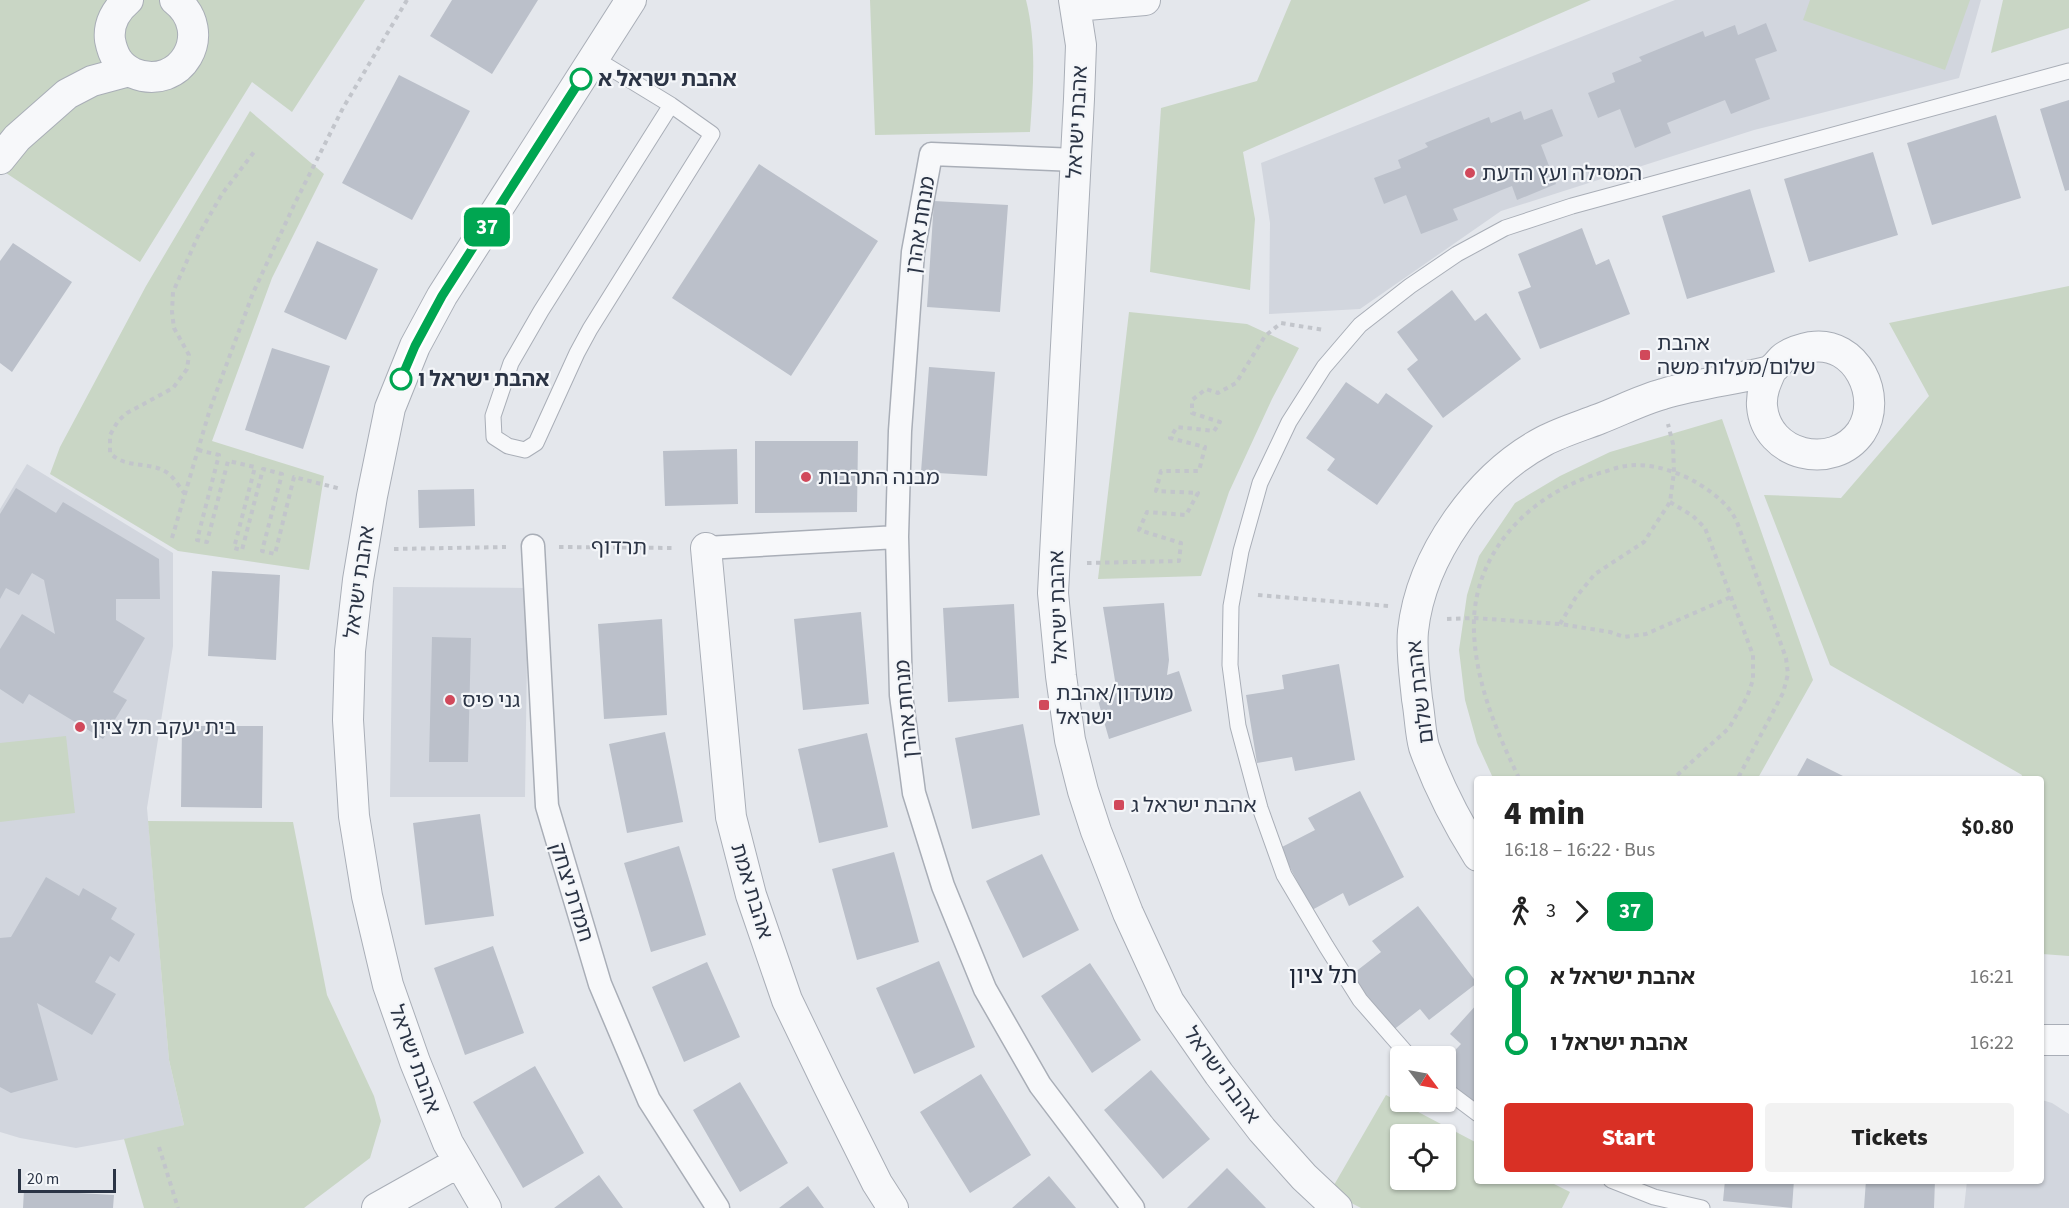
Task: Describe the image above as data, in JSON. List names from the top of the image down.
{
  "streets": {
    "street": [
      "אהבת ישראל",
      "מנחת אהרן",
      "אהבת שלום",
      "אהבת אמת",
      "חמדת יצחק"
    ],
    "path": ["תרדוף"]
  },
  "crossings": [
    ["אהבת ישראל", "מנחת אהרן"],
    ["אהבת ישראל", "תרדוף"],
    ["תרדוף", "אהבת אמת"],
    ["תרדוף", "חמדת יצחק"]
  ],
  "districts": ["תל ציון"],
  "places": {
    "other": [
      "אהבת ישראל א",
      "המסילה ועץ הדעת",
      "אהבת ישראל ו",
      "מבנה התרבות",
      "גני פיס",
      "בית יעקב תל ציון"
    ],
    "transit": ["אהבת שלום/מעלות משה", "מועדון/אהבת ישראל", "אהבת ישראל ג"]
  },
  "lines": ["bus line 37"],
  "scale_bar": "20 m",
  "north": "bottom right",
  "page": {
    "on_map": "37",
    "heading": ["4 min", "16:18 – 16:22 · Bus", "$0.80"],
    "legs": ["3", "37"],
    "list": [
      {
        "name": "אהבת ישראל א",
        "value": "16:21"
      },
      {
        "name": "אהבת ישראל ו",
        "value": "16:22"
      }
    ],
    "buttons": ["Start", "Tickets"],
    "scale": "20 m"
  }
}
